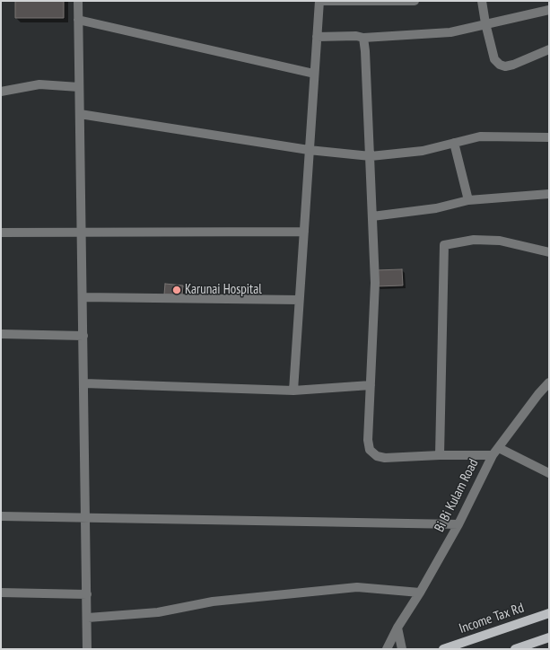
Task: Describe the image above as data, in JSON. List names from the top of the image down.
{
  "streets": {
    "main road": ["Income Tax Rd"],
    "street": ["Bi Bi Kulam Road"]
  },
  "places": ["Karunai Hospital"]
}
